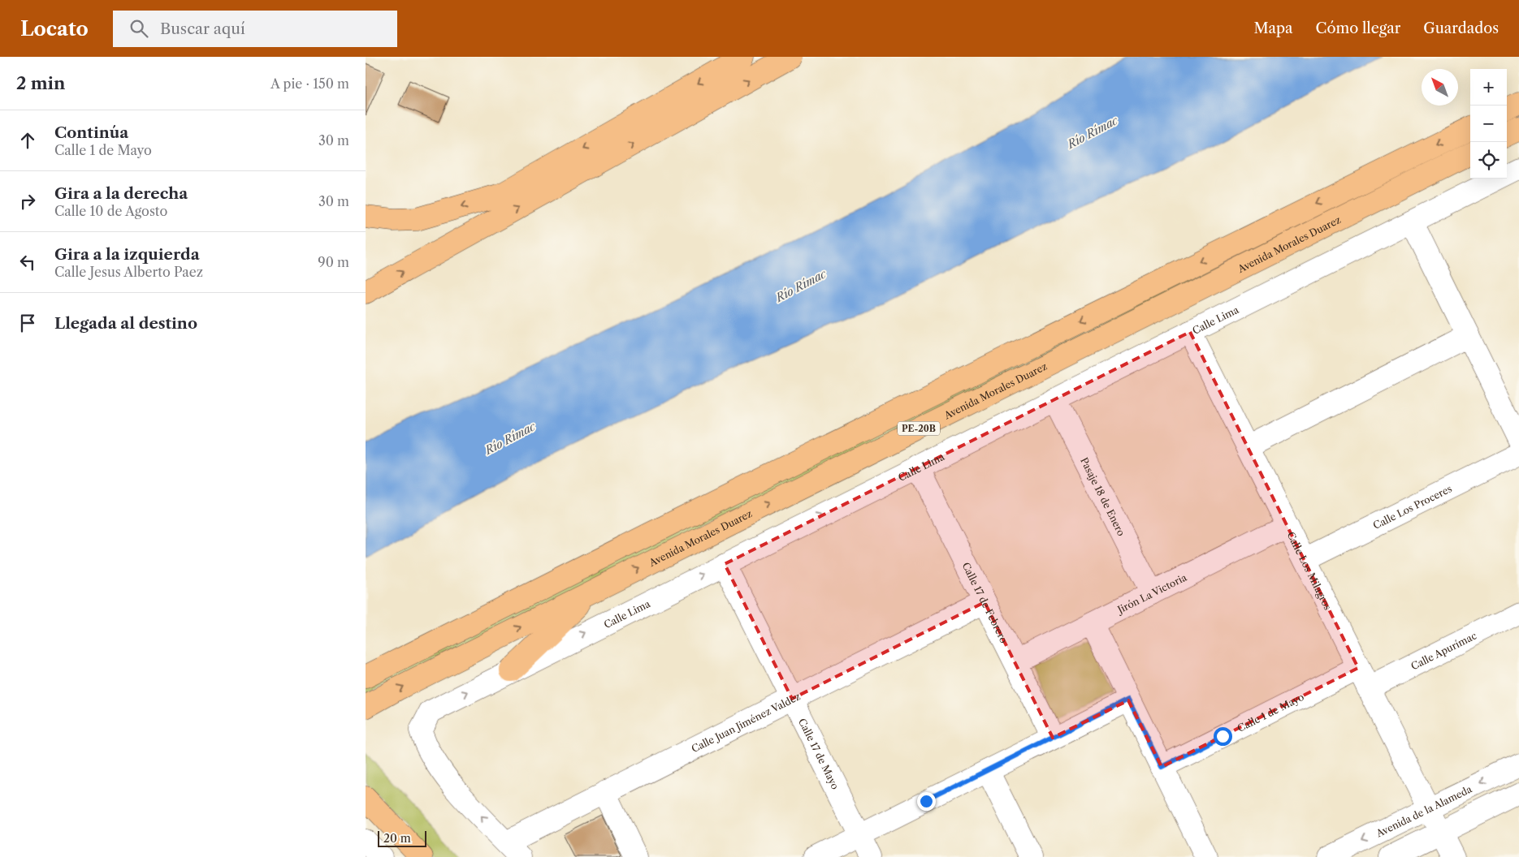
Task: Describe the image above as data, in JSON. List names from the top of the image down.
{
  "streets": {
    "main road": ["Avenida Morales Duarez", "PE-20B"],
    "street": [
      "Calle Lima",
      "Pasaje 18 de Enero",
      "Calle Los Proceres",
      "Calle Los Milagros",
      "Jirón La Victoria",
      "Calle 17 de Febrero",
      "Calle Apurímac",
      "Calle 1 de Mayo",
      "Calle Juan Jiménez Valdez",
      "Calle 17 de Mayo",
      "Avenida de la Alameda"
    ]
  },
  "crossings": [
    ["Calle Lima", "Pasaje 18 de Enero"],
    ["Calle Lima", "Calle Los Milagros"],
    ["Calle Lima", "Calle 17 de Febrero"],
    ["Calle Lima", "Calle Juan Jiménez Valdez"],
    ["Calle Lima", "Calle 17 de Mayo"],
    ["Pasaje 18 de Enero", "Jirón La Victoria"],
    ["Calle Los Proceres", "Calle Los Milagros"],
    ["Calle Los Milagros", "Jirón La Victoria"],
    ["Calle Los Milagros", "Calle Apurímac"],
    ["Calle Los Milagros", "Calle 1 de Mayo"],
    ["Calle Los Milagros", "Avenida de la Alameda"],
    ["Jirón La Victoria", "Calle 17 de Febrero"],
    ["Calle 17 de Febrero", "Calle Juan Jiménez Valdez"],
    ["Calle Juan Jiménez Valdez", "Calle 17 de Mayo"]
  ],
  "water": ["Río Rímac"],
  "scale_bar": "20 m",
  "north": "top left",
  "page": {
    "header": "Locato",
    "search": "Buscar aquí",
    "nav": ["Mapa", "Cómo llegar", "Guardados"],
    "heading": ["2 min", "A pie · 150 m"],
    "map_buttons": ["+", "−"],
    "list": [
      ["Continúa", "Calle 1 de Mayo", "30 m"],
      ["Gira a la derecha", "Calle 10 de Agosto", "30 m"],
      ["Gira a la izquierda", "Calle Jesus Alberto Paez", "90 m"],
      "Llegada al destino"
    ],
    "scale": "20 m"
  }
}
